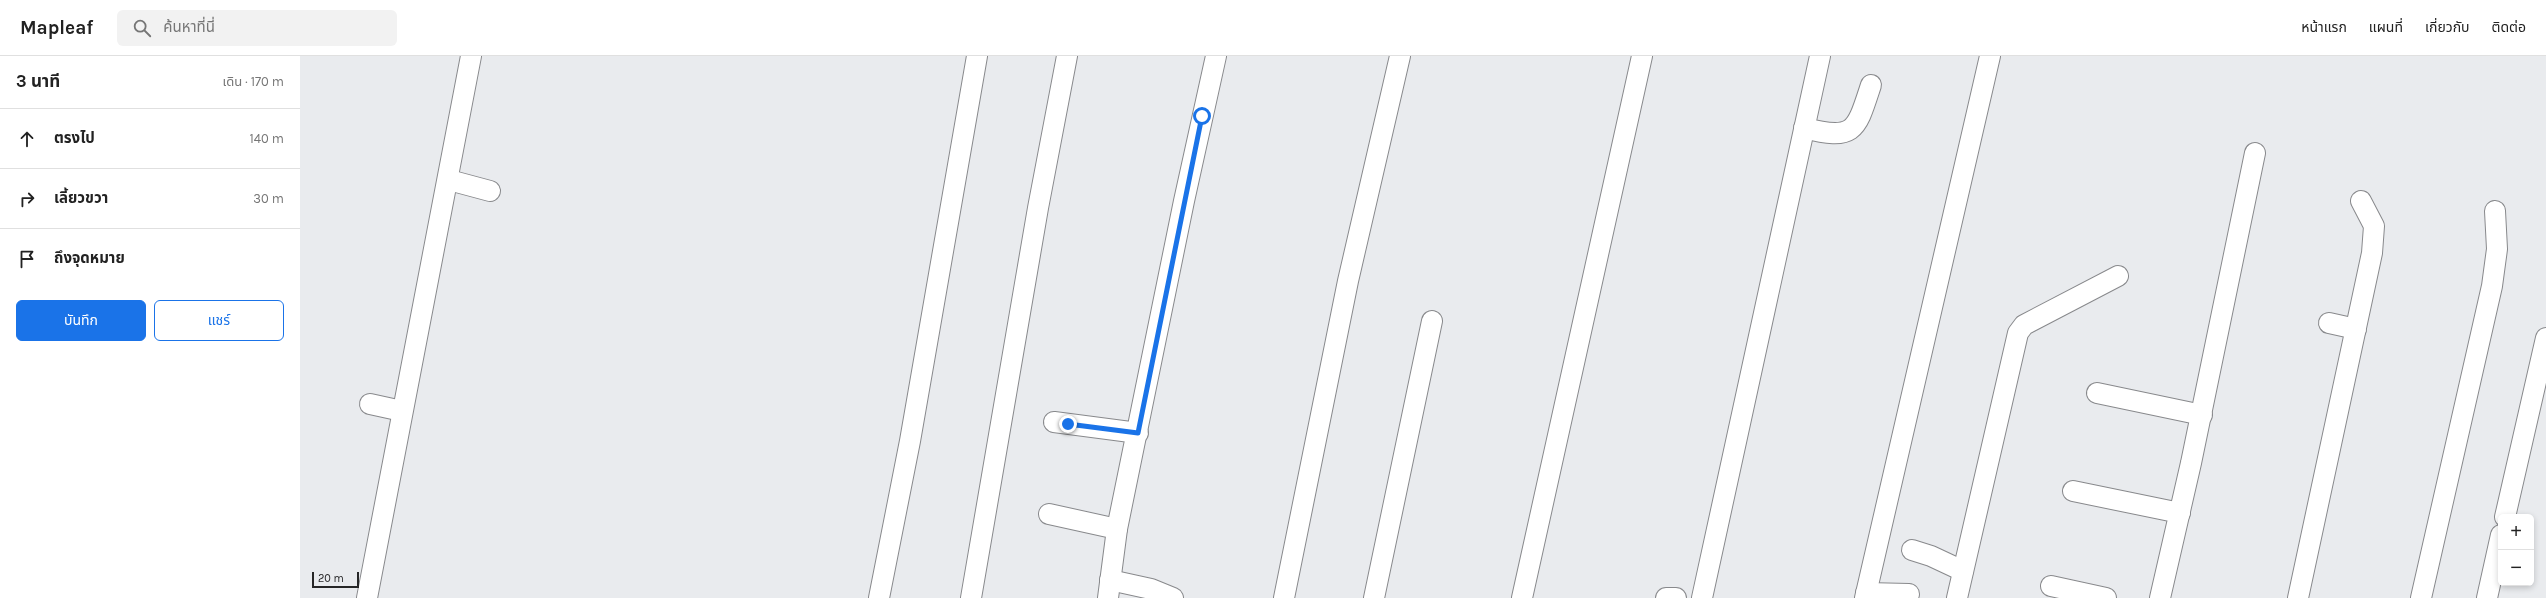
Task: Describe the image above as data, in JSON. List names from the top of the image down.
{
  "scale_bar": "20 m",
  "page": {
    "header": "Mapleaf",
    "search": "ค้นหาที่นี่",
    "nav": [
      "หน้าแรก",
      "แผนที่",
      "เกี่ยวกับ",
      "ติดต่อ"
    ],
    "heading": ["3 นาที", "เดิน · 170 m"],
    "list": [
      ["ตรงไป", "140 m"],
      ["เลี้ยวขวา", "30 m"],
      "ถึงจุดหมาย"
    ],
    "buttons": ["บันทึก", "แชร์"],
    "map_buttons": ["+", "−"],
    "scale": "20 m"
  }
}
